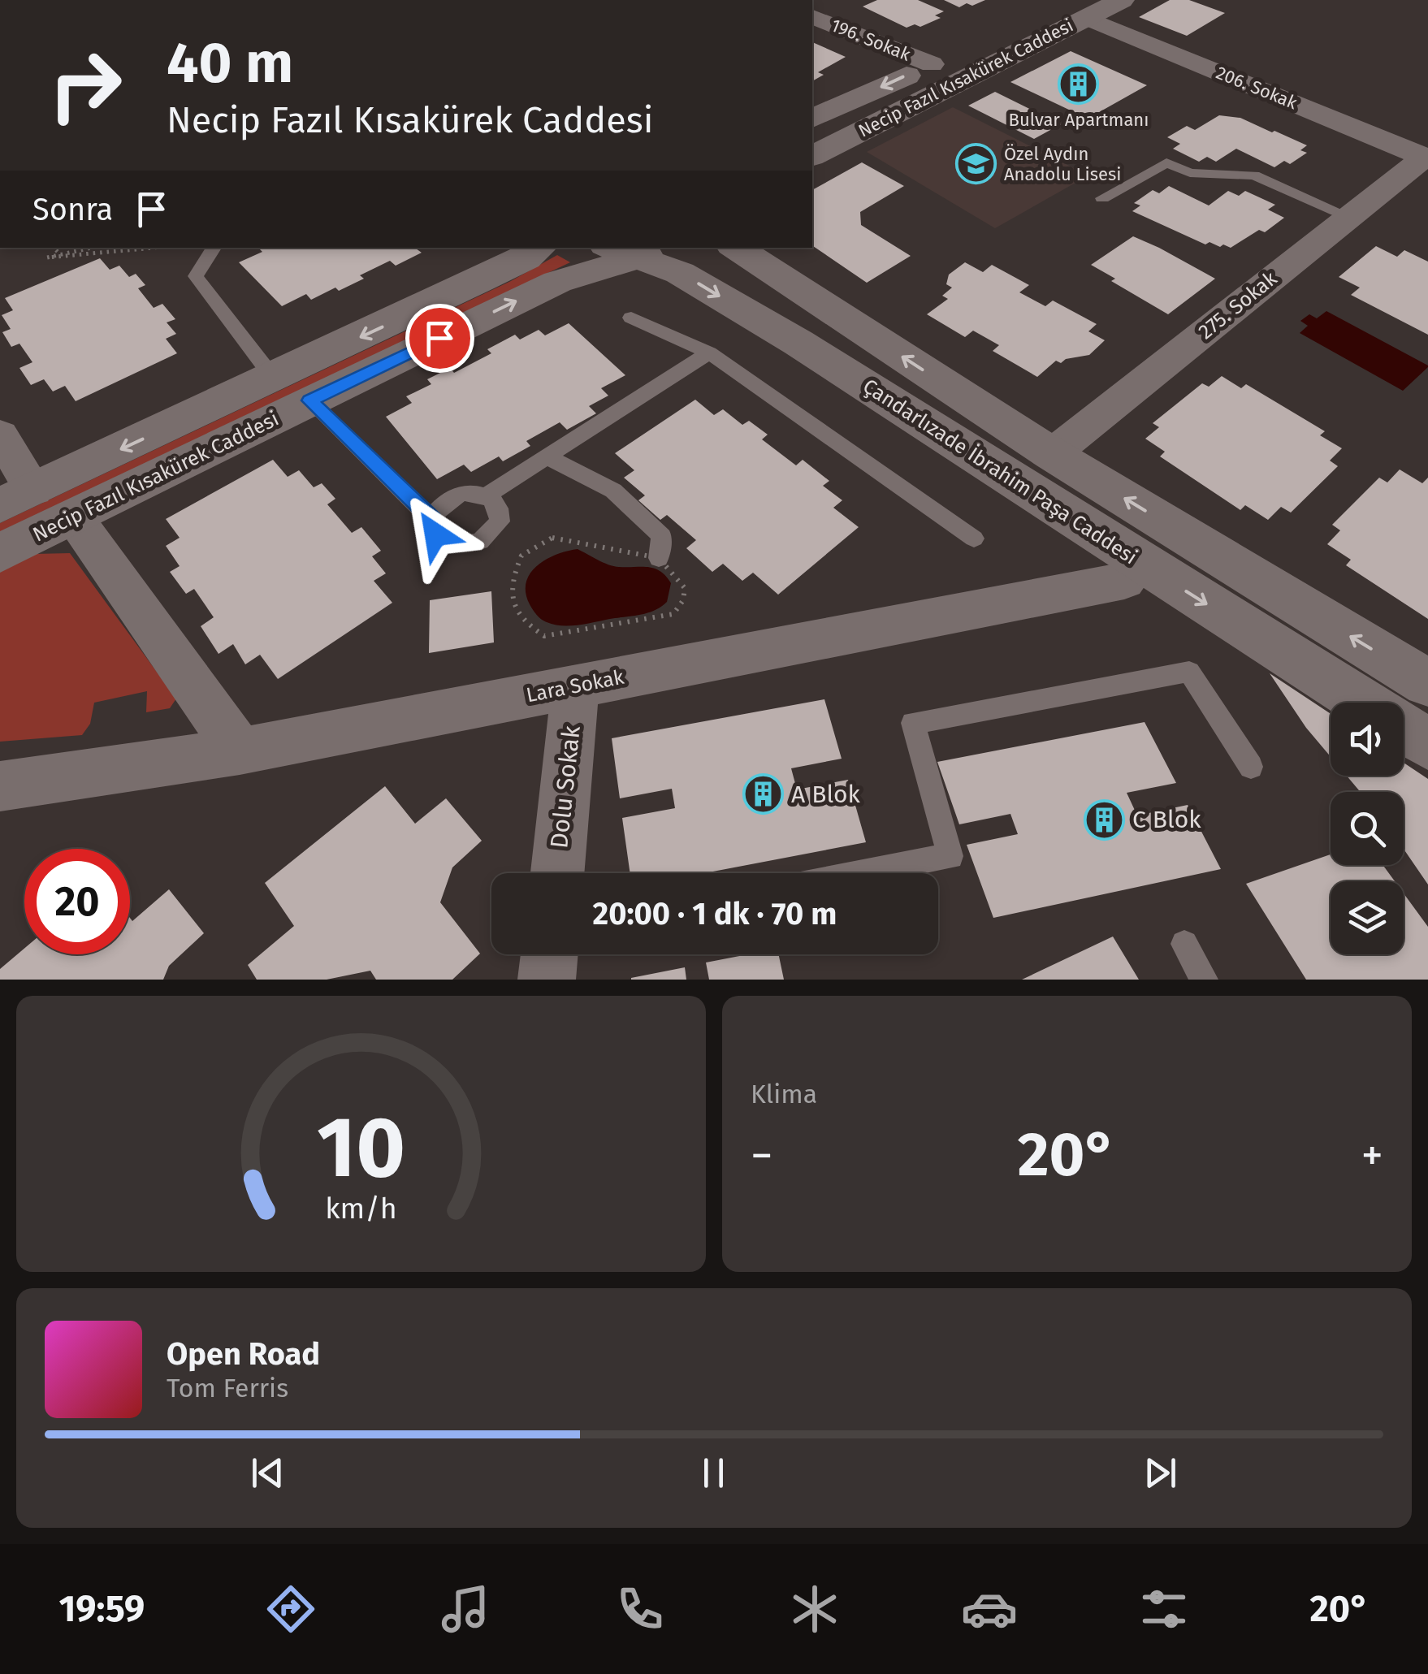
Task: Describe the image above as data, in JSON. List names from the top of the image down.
{
  "streets": {
    "main road": ["Necip Fazıl Kısakürek Caddesi", "Çandarlızade İbrahim Paşa Caddesi"],
    "street": [
      "196. Sokak",
      "206. Sokak",
      "275. Sokak",
      "Lara Sokak",
      "Dolu Sokak"
    ]
  },
  "crossings": [
    ["196. Sokak", "Necip Fazıl Kısakürek Caddesi"],
    ["Necip Fazıl Kısakürek Caddesi", "206. Sokak"],
    ["Necip Fazıl Kısakürek Caddesi", "Çandarlızade İbrahim Paşa Caddesi"],
    ["206. Sokak", "275. Sokak"],
    ["Çandarlızade İbrahim Paşa Caddesi", "Lara Sokak"],
    ["Lara Sokak", "Dolu Sokak"]
  ],
  "places": {
    "building": ["Bulvar Apartmanı", "A Blok", "C Blok"],
    "school or university": ["Özel Aydın Anadolu Lisesi"]
  },
  "page": {
    "turn": ["40 m", "Necip Fazıl Kısakürek Caddesi"],
    "then": "Sonra",
    "limit": "20",
    "trip": "20:00 · 1 dk · 70 m",
    "tile": "Klima",
    "heat": ["−", "20°", "+"],
    "song": ["Open Road", "Tom Ferris"],
    "tabs": ["19:59", "20°"],
    "gauge": ["10", "km/h"]
  }
}
